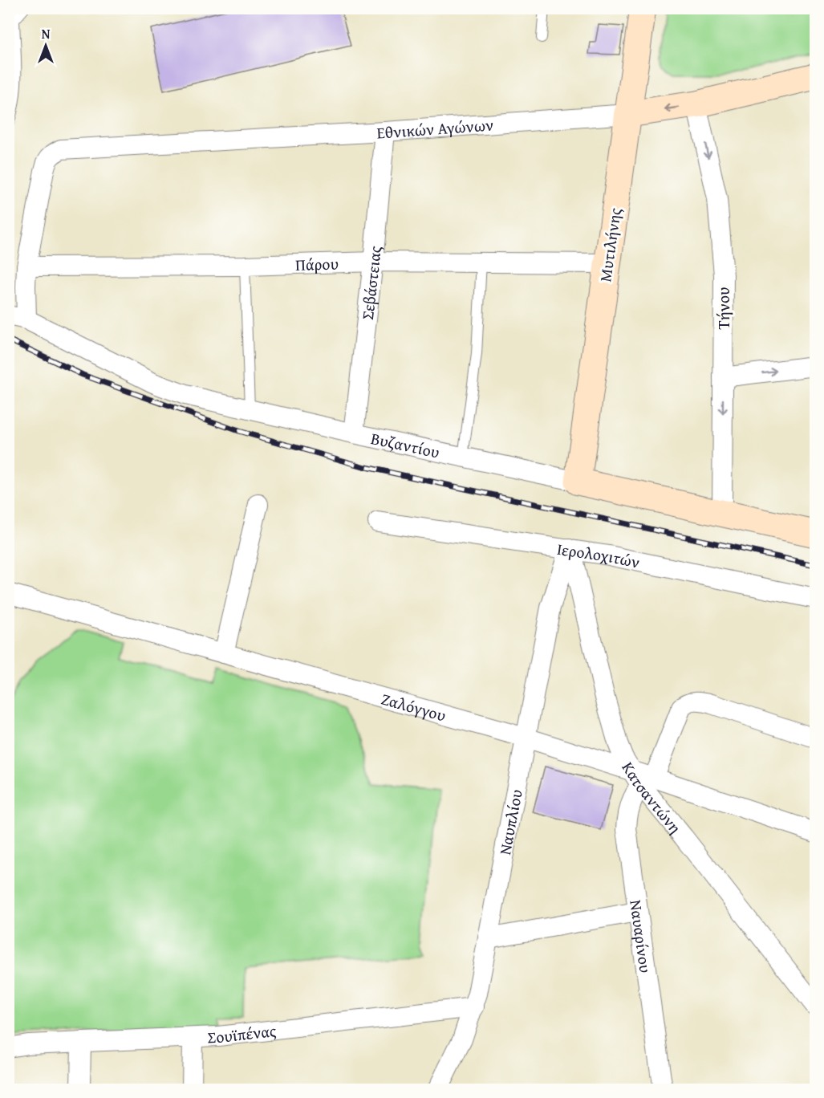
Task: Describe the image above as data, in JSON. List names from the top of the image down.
{
  "streets": {
    "street": [
      "Εθνικών Αγώνων",
      "Μυτιλήνης",
      "Πάρου",
      "Σεβάστειας",
      "Τήνου",
      "Βυζαντίου",
      "Ιερολοχιτών",
      "Ζαλόγγου",
      "Κατσαντώνη",
      "Ναυπλίου",
      "Ναυαρίνου",
      "Σουϊπένας"
    ]
  },
  "crossings": [
    ["Εθνικών Αγώνων", "Μυτιλήνης"],
    ["Εθνικών Αγώνων", "Πάρου"],
    ["Εθνικών Αγώνων", "Σεβάστειας"],
    ["Εθνικών Αγώνων", "Τήνου"],
    ["Μυτιλήνης", "Πάρου"],
    ["Μυτιλήνης", "Βυζαντίου"],
    ["Πάρου", "Σεβάστειας"],
    ["Σεβάστειας", "Βυζαντίου"],
    ["Τήνου", "Βυζαντίου"],
    ["Ιερολοχιτών", "Κατσαντώνη"],
    ["Ιερολοχιτών", "Ναυπλίου"],
    ["Ζαλόγγου", "Κατσαντώνη"],
    ["Ζαλόγγου", "Ναυπλίου"],
    ["Ζαλόγγου", "Ναυαρίνου"],
    ["Κατσαντώνη", "Ναυπλίου"],
    ["Κατσαντώνη", "Ναυαρίνου"],
    ["Ναυπλίου", "Σουϊπένας"]
  ],
  "one_way": ["Τήνου"],
  "north": "top"
}
